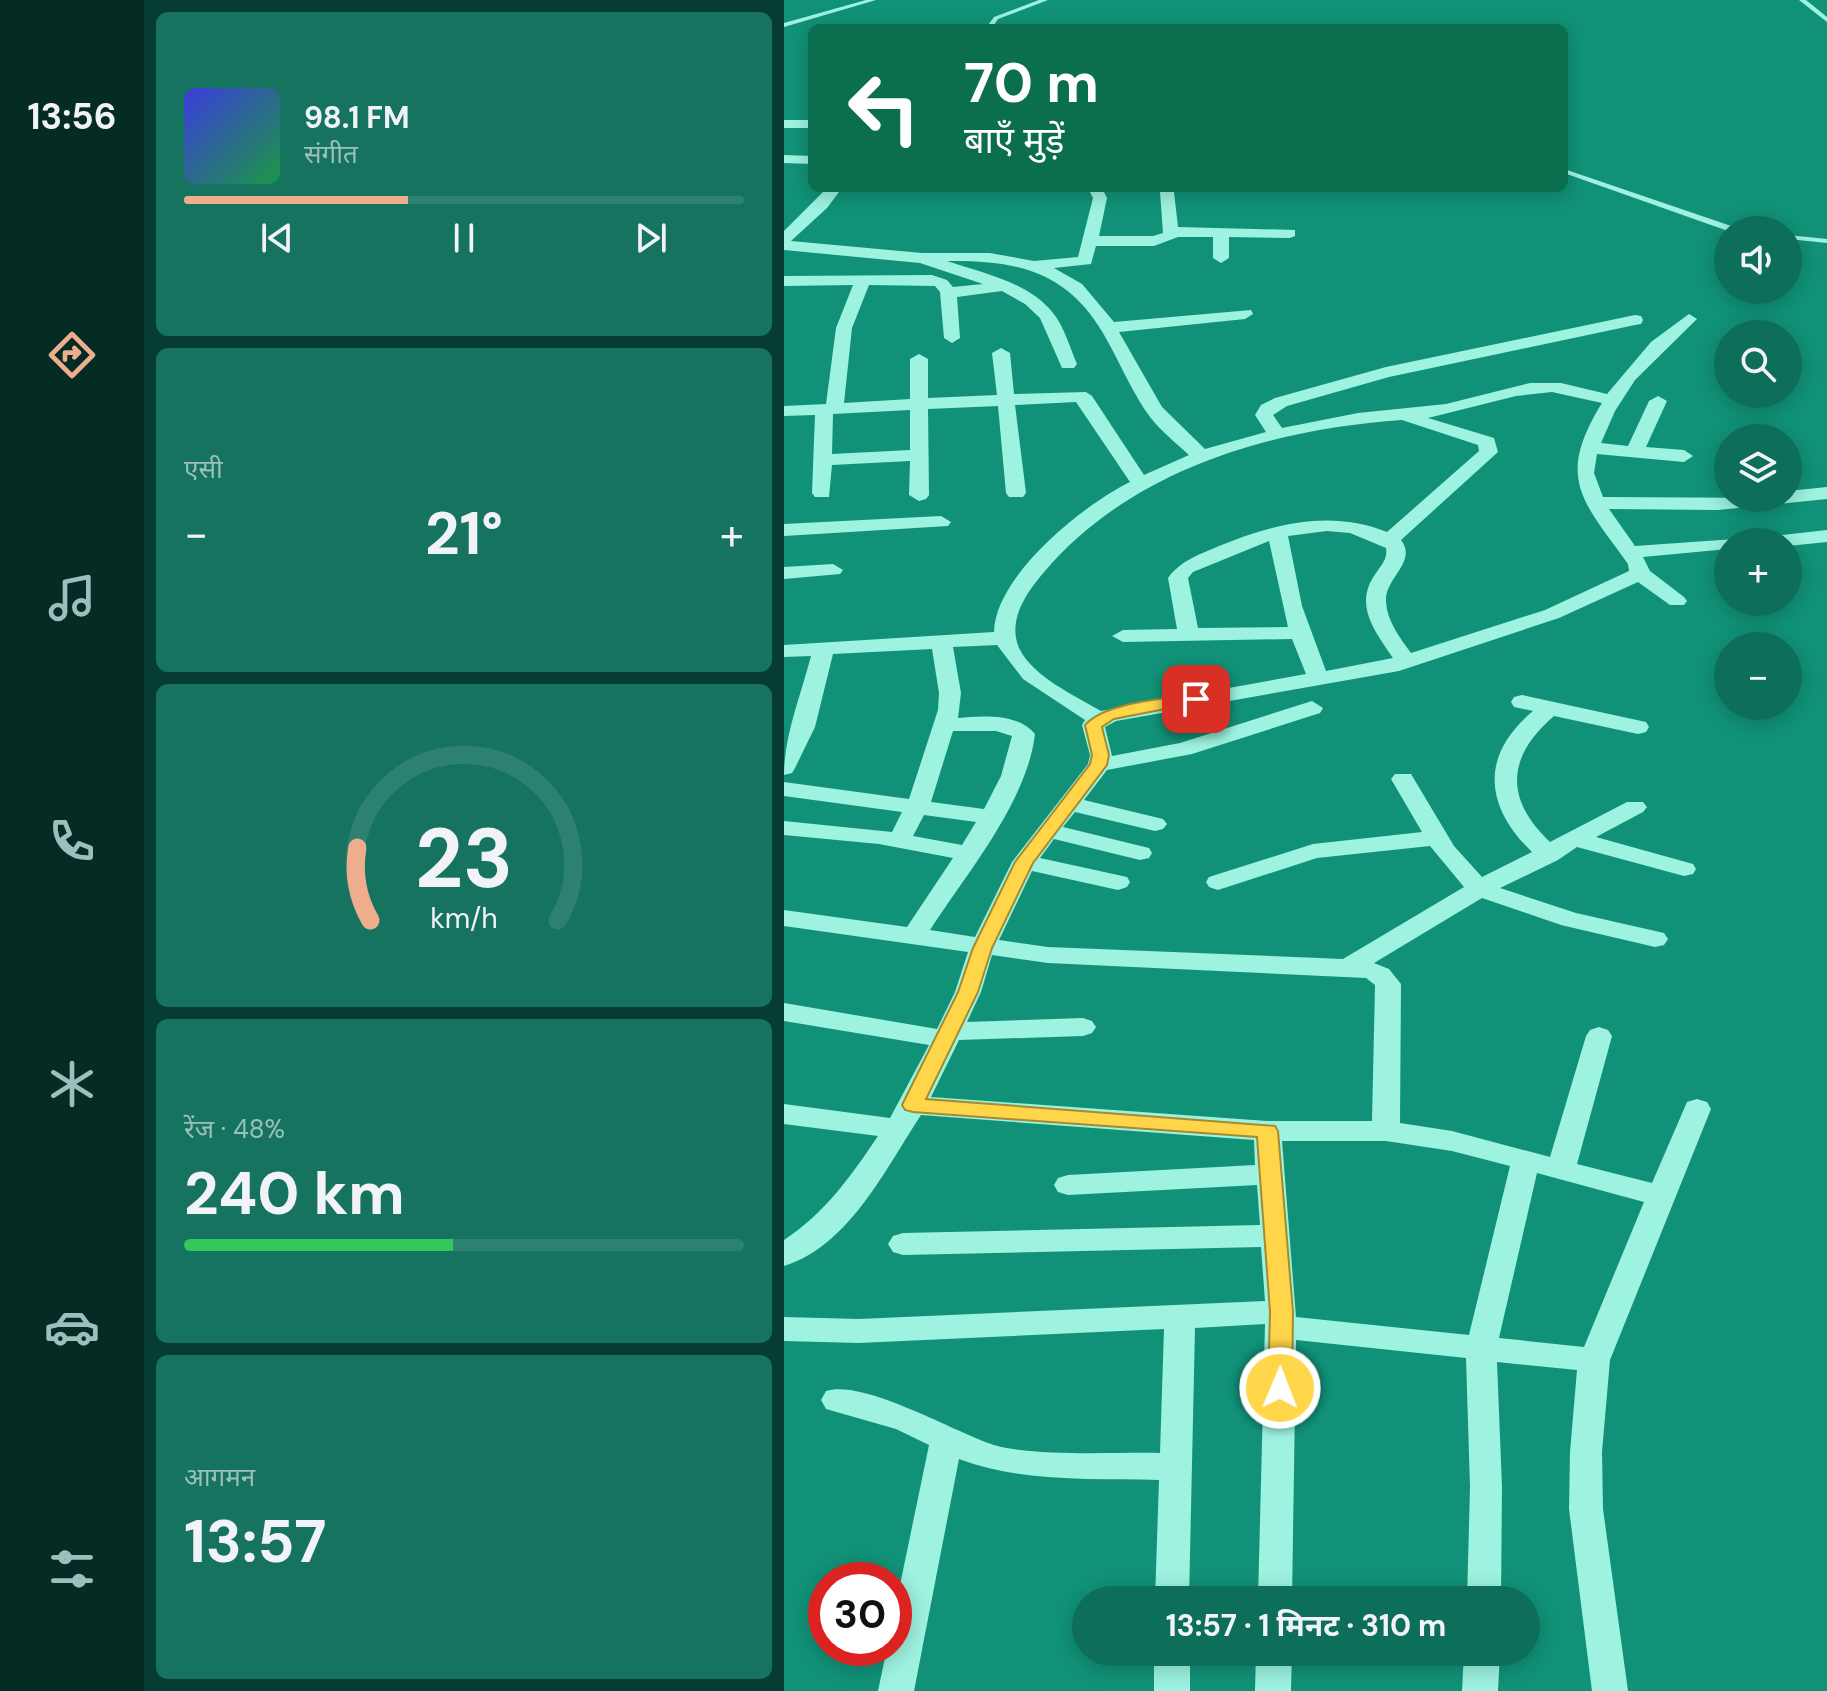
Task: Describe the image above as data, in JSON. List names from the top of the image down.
{
  "page": {
    "tabs": "13:56",
    "turn": ["70 m", "बाएँ मुड़ें"],
    "song": ["98.1 FM", "संगीत"],
    "map_buttons": ["+", "−"],
    "tile": [
      "एसी",
      ["रेंज · 48%", "240 km"],
      ["आगमन", "13:57"]
    ],
    "heat": ["−", "21°", "+"],
    "limit": "30",
    "trip": "13:57 · 1 मिनट · 310 m",
    "gauge": ["23", "km/h"]
  }
}
